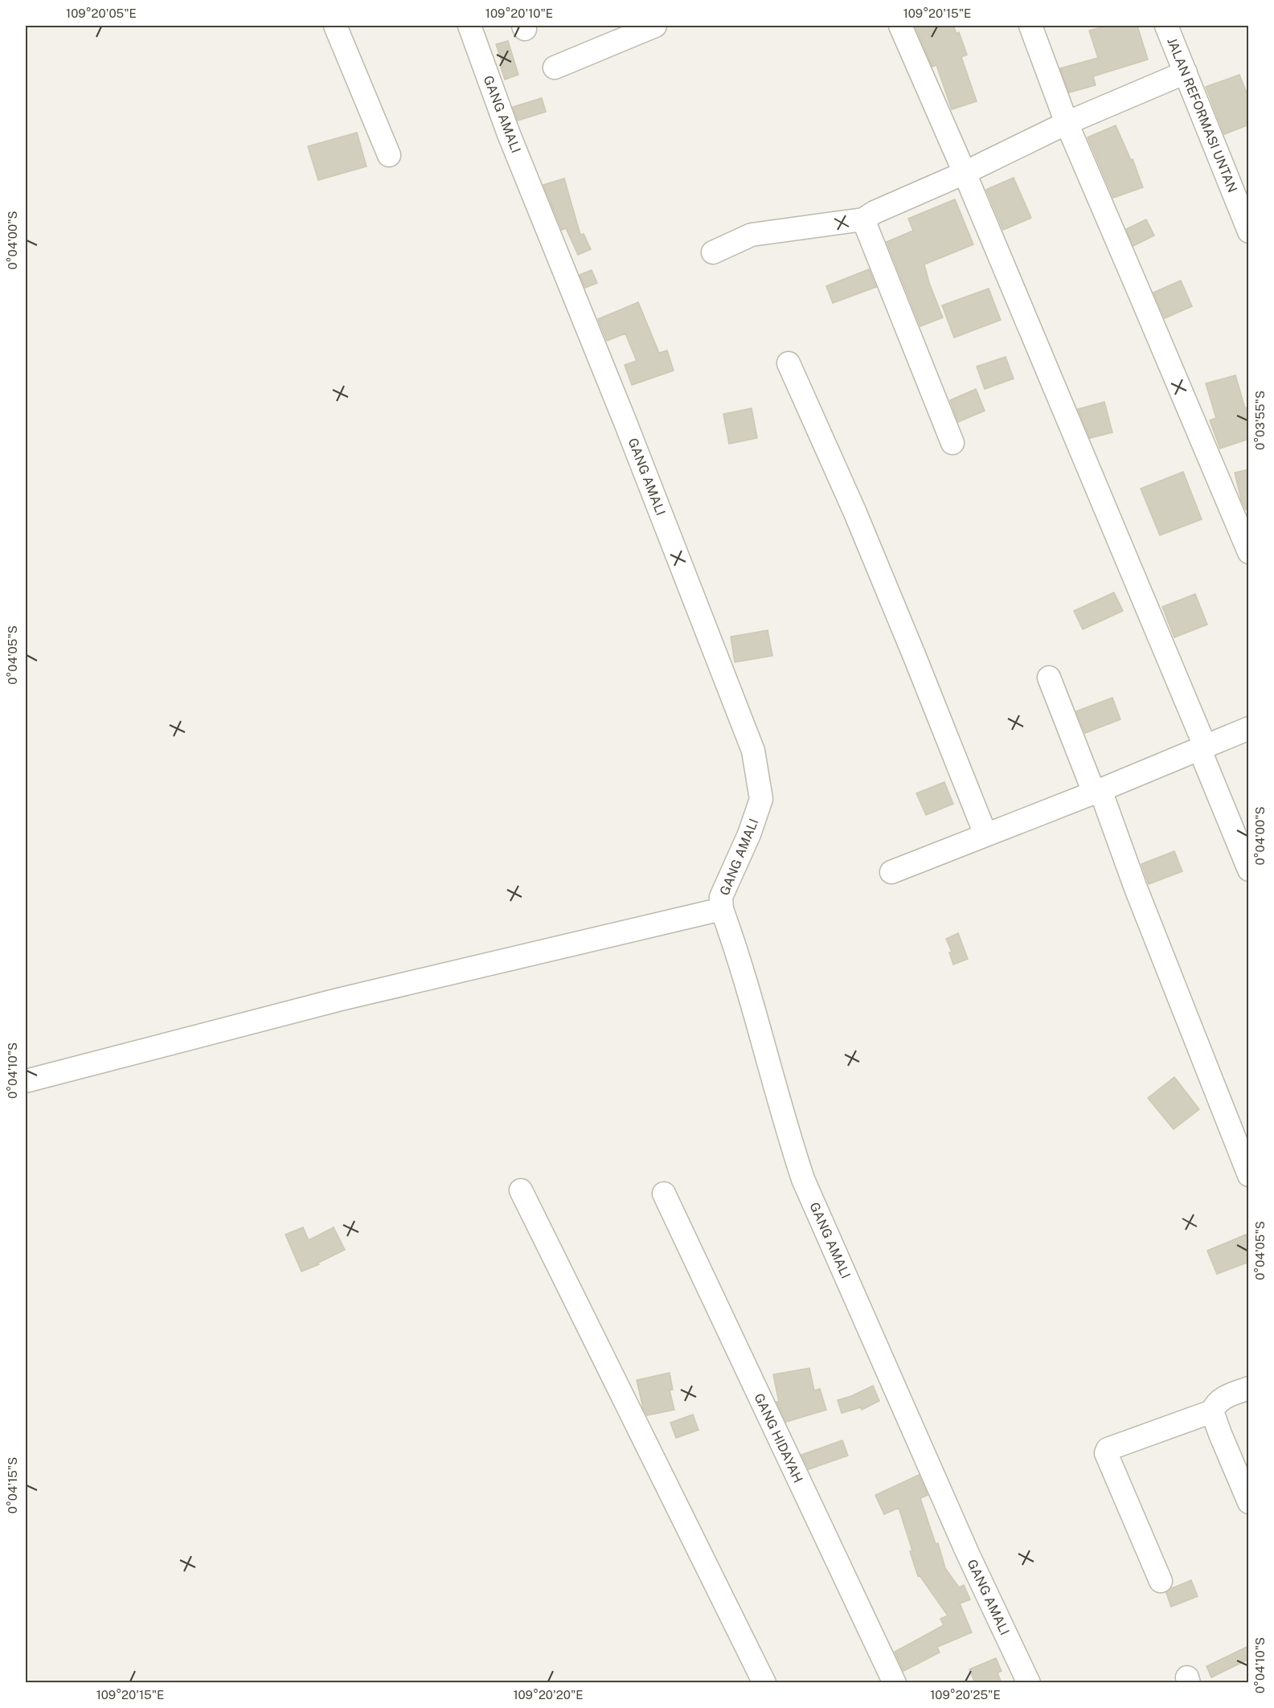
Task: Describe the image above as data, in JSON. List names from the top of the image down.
{
  "streets": {
    "street": ["GANG AMALI", "JALAN REFORMASI UNTAN", "GANG HIDAYAH"]
  },
  "coordinates": [
    "109°20'05\"E",
    "109°20'10\"E",
    "109°20'15\"E",
    "0°04'00\"S",
    "0°03'55\"S",
    "0°04'05\"S",
    "0°04'10\"S",
    "0°04'15\"S",
    "109°20'20\"E",
    "109°20'25\"E"
  ]
}
